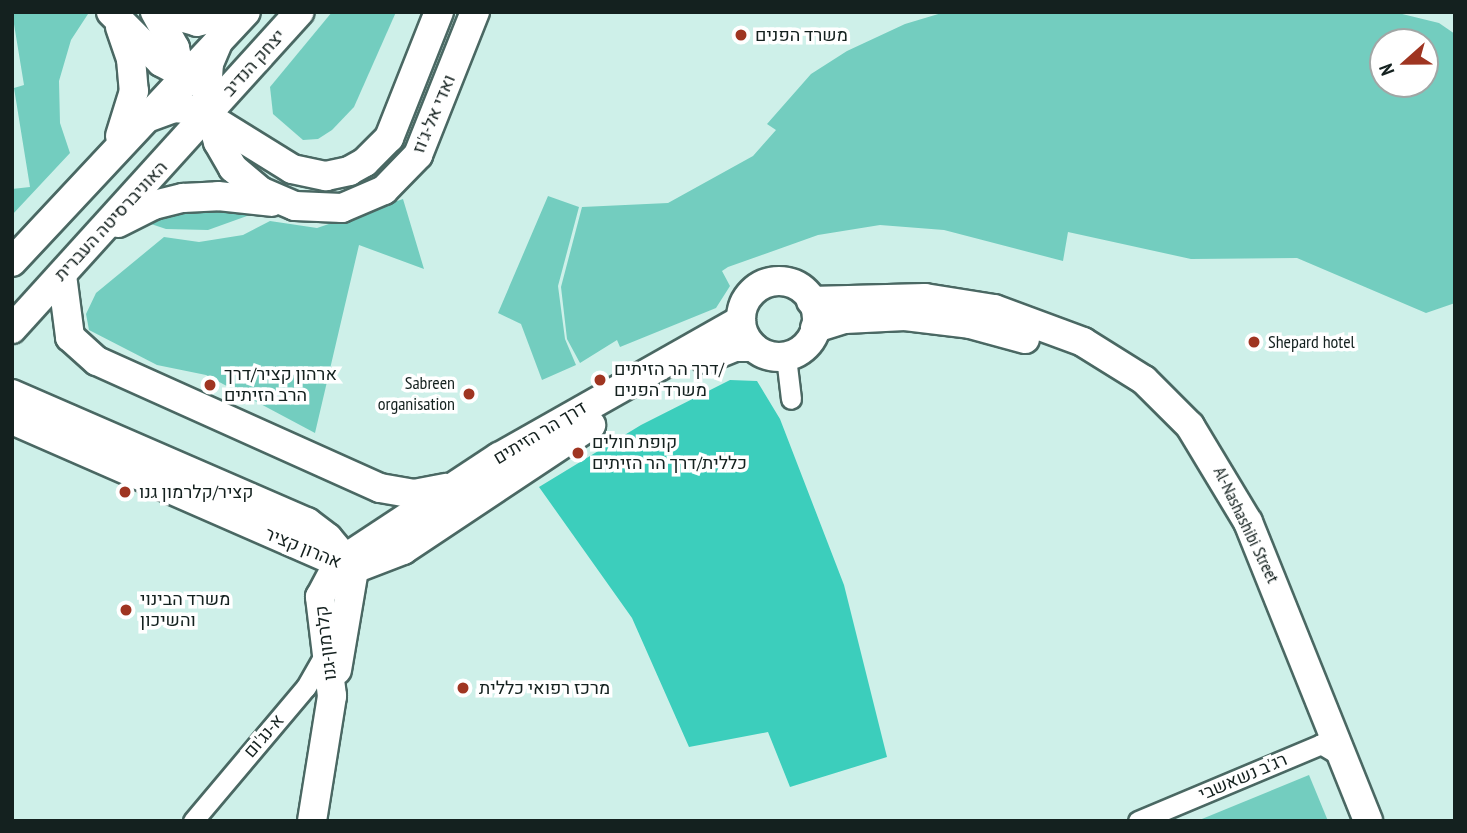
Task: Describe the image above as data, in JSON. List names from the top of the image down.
{
  "streets": {
    "street": [
      "יצחק הנדיב",
      "ואדי אל-ג'וז",
      "האוניברסיטה העברית",
      "דרך הר הזיתים",
      "Al-Nashashibi Street",
      "אהרון קציר",
      "קלרמון-גנו",
      "א-נג'ום",
      "רג'ב נשאשבי"
    ]
  },
  "crossings": [
    ["יצחק הנדיב", "ואדי אל-ג'וז"],
    ["יצחק הנדיב", "האוניברסיטה העברית"],
    ["ואדי אל-ג'וז", "האוניברסיטה העברית"],
    ["דרך הר הזיתים", "Al-Nashashibi Street"],
    ["דרך הר הזיתים", "אהרון קציר"],
    ["דרך הר הזיתים", "קלרמון-גנו"],
    ["Al-Nashashibi Street", "רג'ב נשאשבי"],
    ["אהרון קציר", "קלרמון-גנו"],
    ["קלרמון-גנו", "א-נג'ום"]
  ],
  "places": [
    "משרד הפנים",
    "Shepard hotel",
    "דרך הר הזיתים/ משרד הפנים",
    "ארהון קציר/דרך הרב הזיתים",
    "Sabreen organisation",
    "קופת חולים כללית/דרך הר הזיתים",
    "קציר/קלרמון גנו",
    "משרד הבינוי והשיכון",
    "מרכז רפואי כללית"
  ],
  "north": "left"
}
